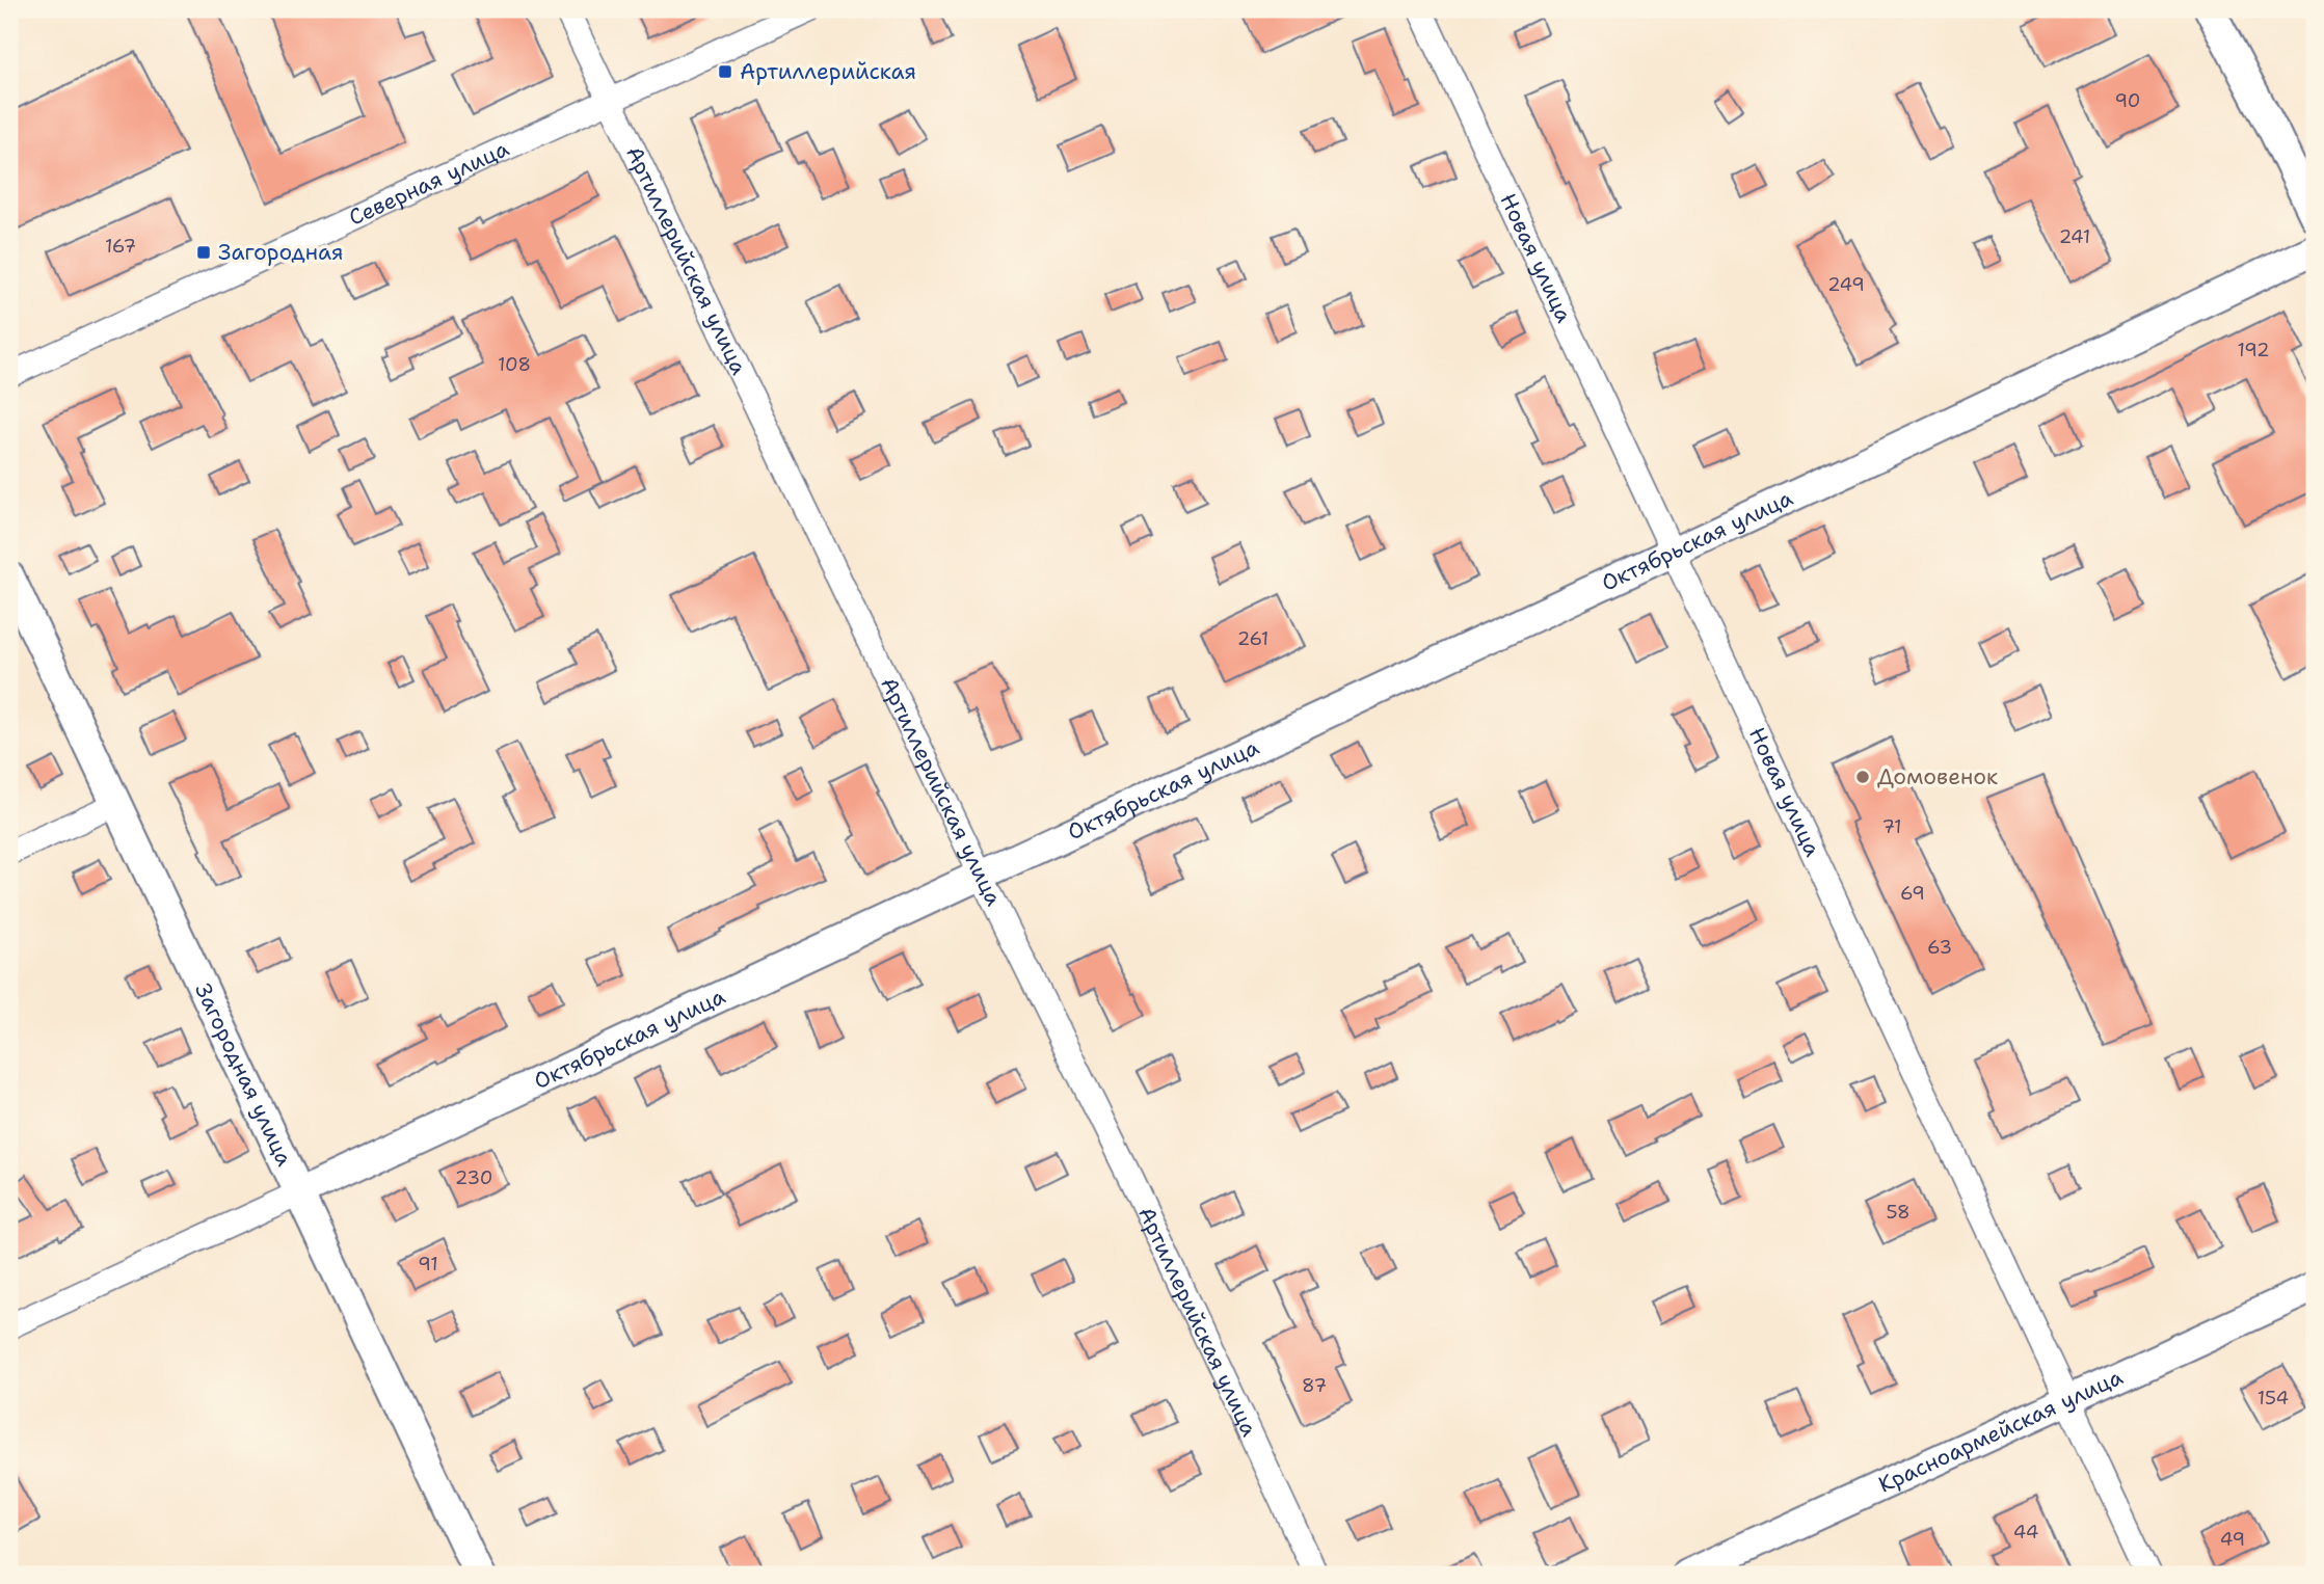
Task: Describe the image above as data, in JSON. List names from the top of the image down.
{
  "streets": {
    "main road": ["Октябрьская улица", "Загородная улица", "Красноармейская улица"],
    "street": ["Северная улица", "Новая улица", "Артиллерийская улица"]
  },
  "crossings": [
    ["Северная улица", "Артиллерийская улица"],
    ["Новая улица", "Октябрьская улица"],
    ["Новая улица", "Красноармейская улица"],
    ["Артиллерийская улица", "Октябрьская улица"],
    ["Октябрьская улица", "Загородная улица"]
  ],
  "places": {
    "transit": ["Артиллерийская", "Загородная"],
    "other": ["Домовенок"]
  },
  "house_numbers": [
    "90",
    "241",
    "167",
    "249",
    "192",
    "108",
    "261",
    "71",
    "69",
    "63",
    "230",
    "58",
    "91",
    "87",
    "154",
    "44",
    "49"
  ]
}
